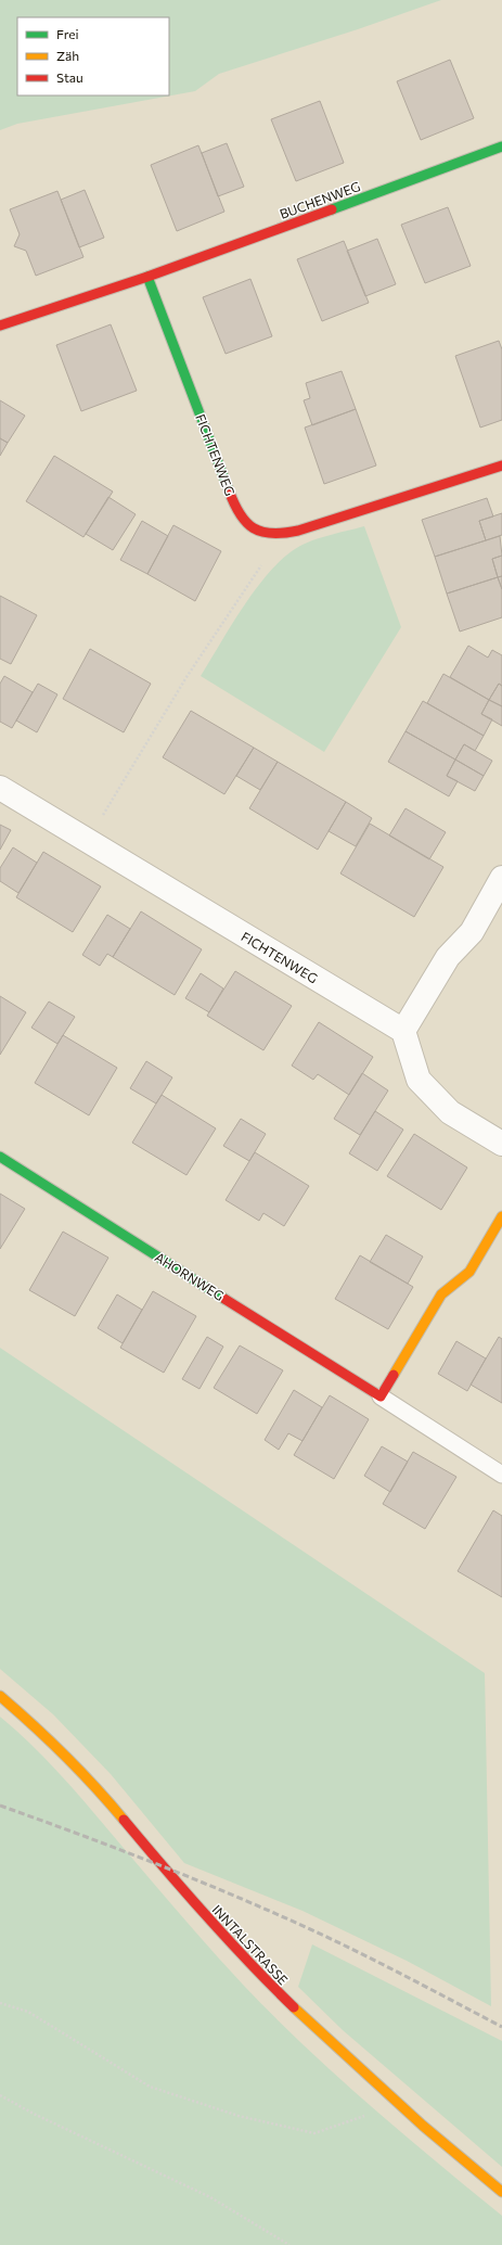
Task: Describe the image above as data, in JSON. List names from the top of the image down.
{
  "streets": {
    "street": [
      "BUCHENWEG",
      "FICHTENWEG",
      "AHORNWEG",
      "INNTALSTRASSE"
    ]
  },
  "crossings": [
    ["BUCHENWEG", "FICHTENWEG"]
  ],
  "legend": ["Frei", "Zäh", "Stau"]
}
